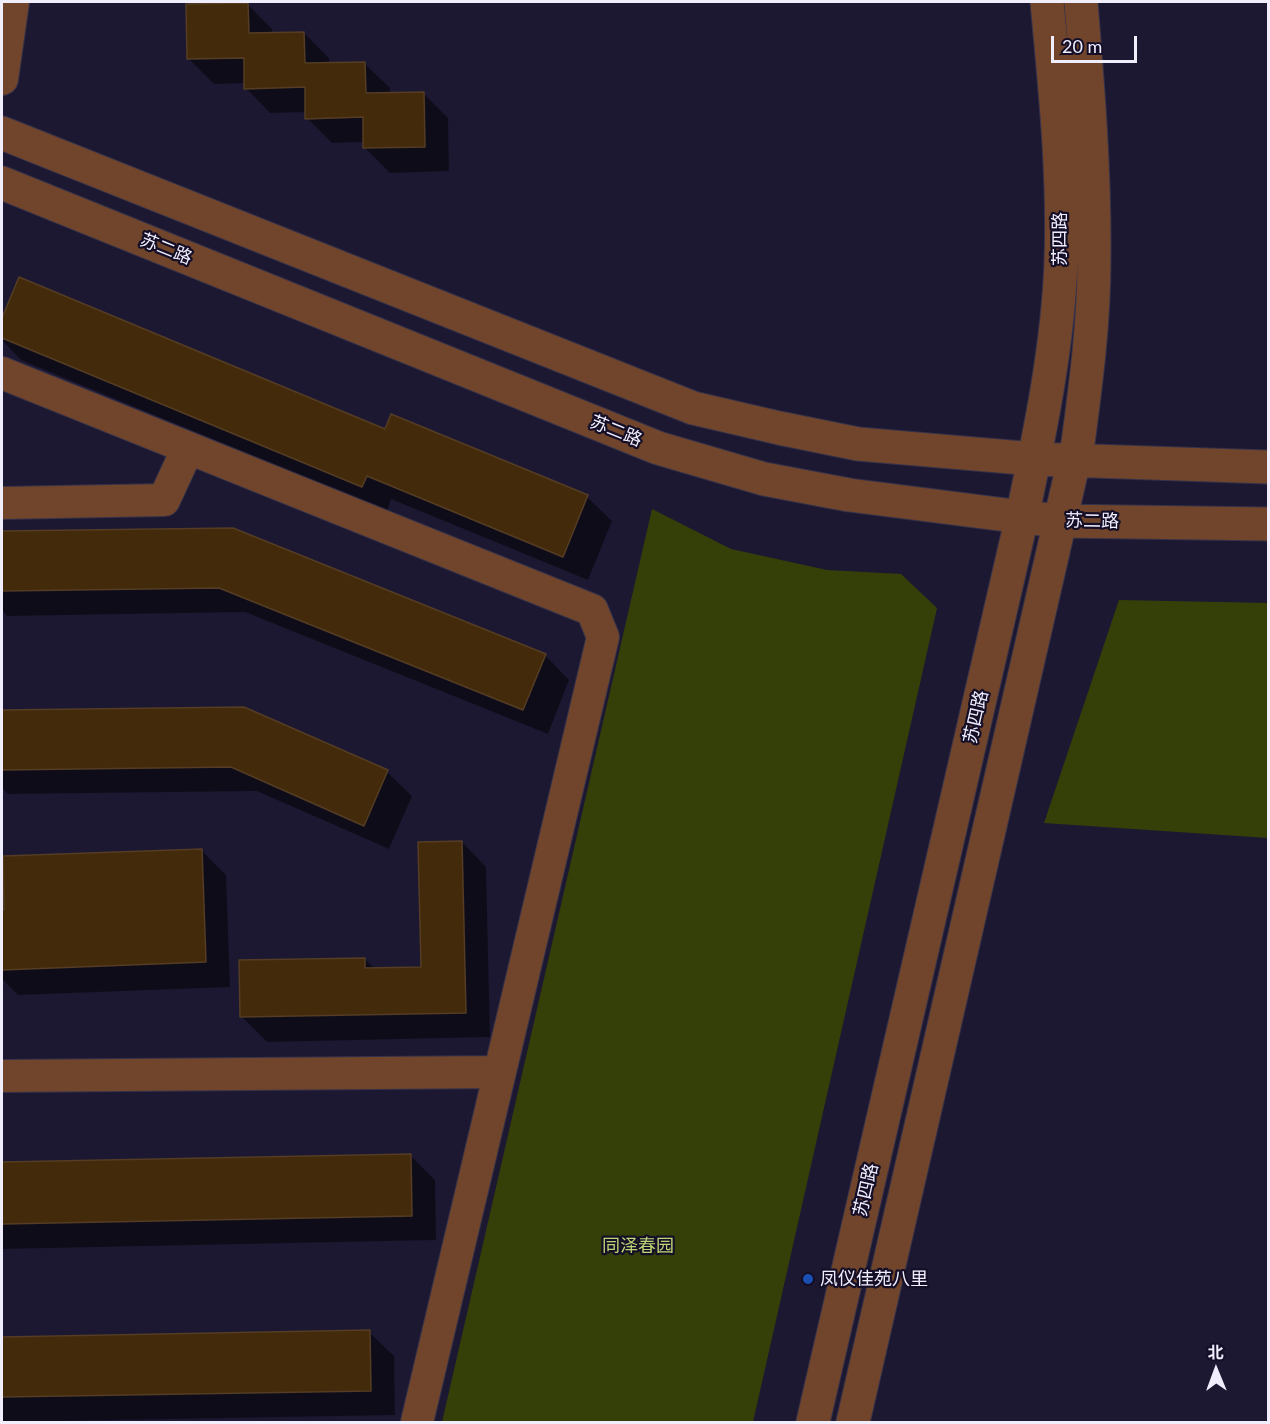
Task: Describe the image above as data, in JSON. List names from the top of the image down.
{
  "streets": {
    "street": ["苏四路", "苏二路"]
  },
  "crossings": [
    ["苏四路", "苏二路"]
  ],
  "parks": ["同泽春园"],
  "places": ["凤仪佳苑八里"],
  "scale_bar": "20 m",
  "north": "top"
}
